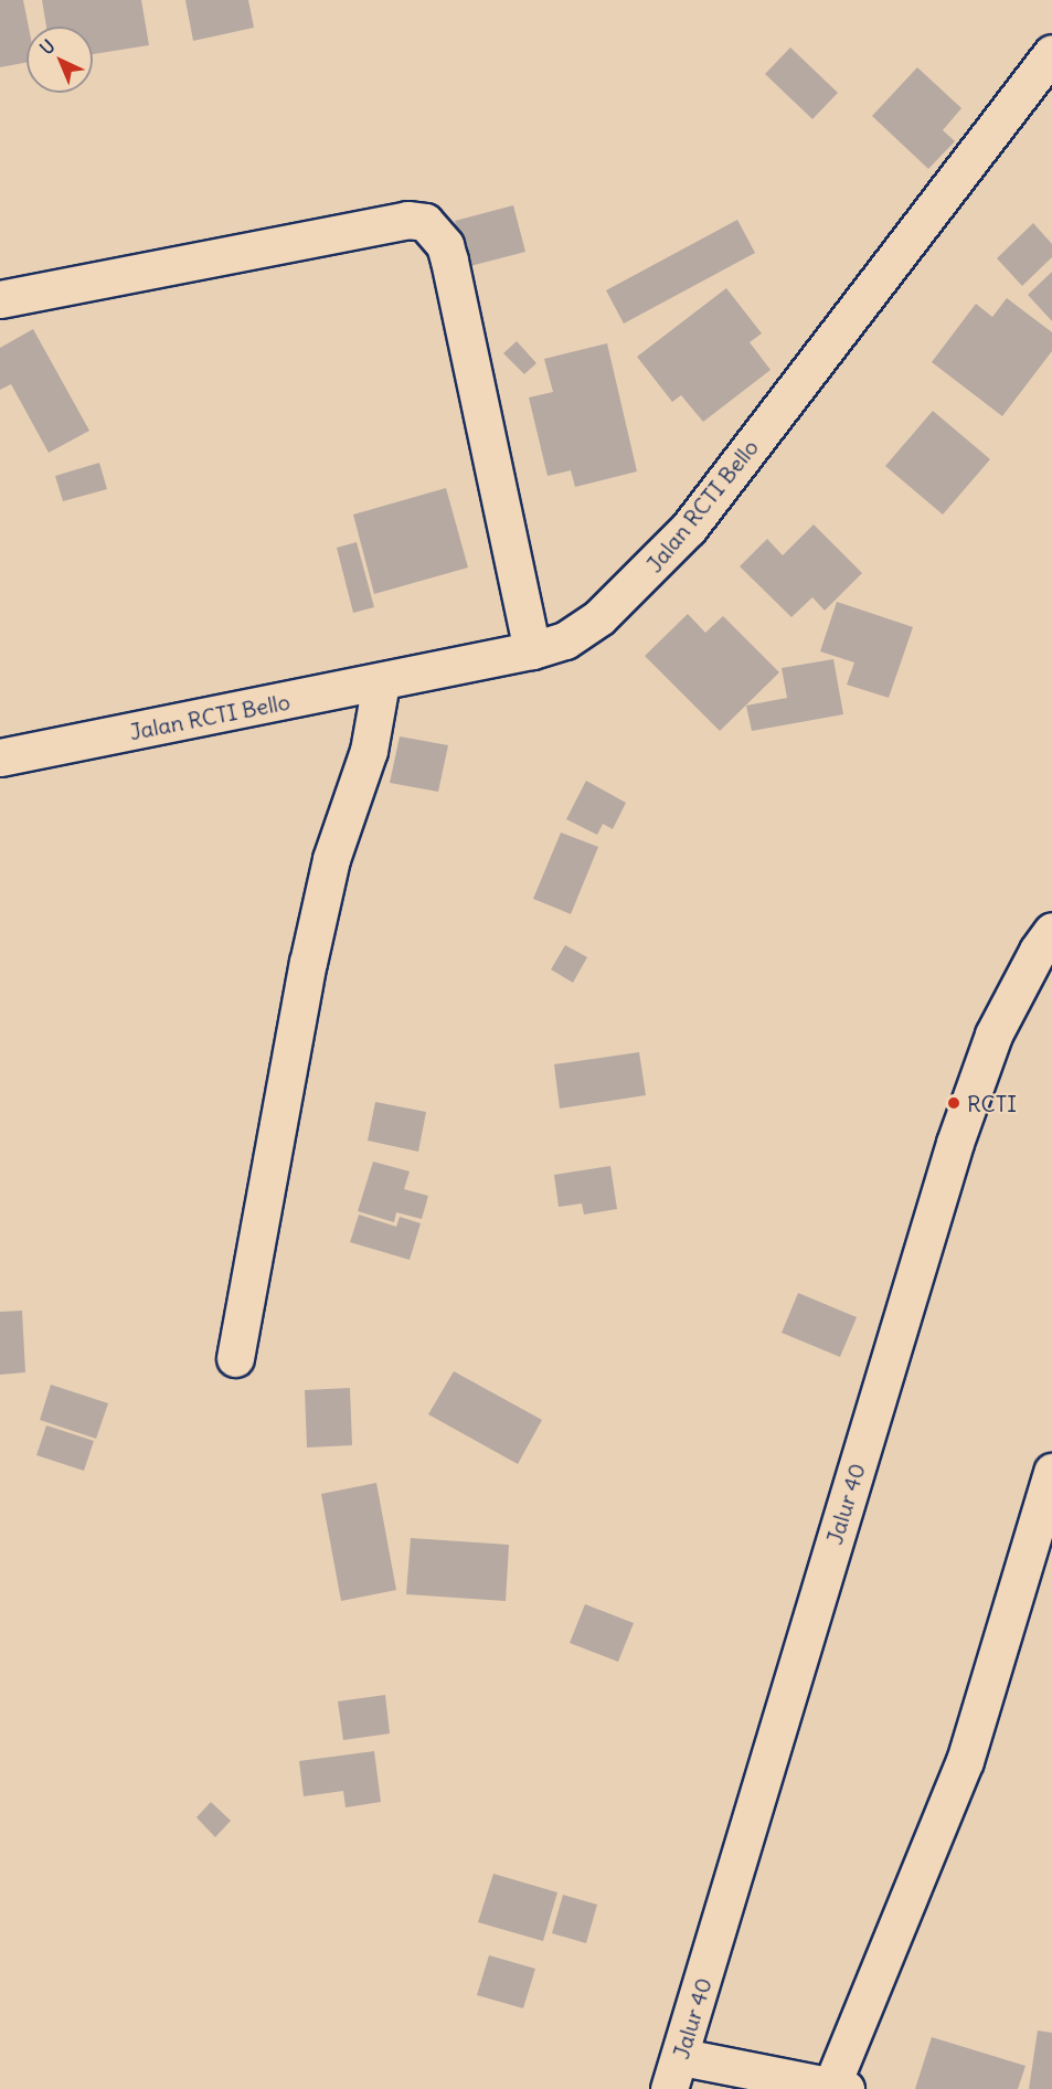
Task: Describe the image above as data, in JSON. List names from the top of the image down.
{
  "streets": {
    "main road": ["Jalan RCTI Bello", "Jalur 40"]
  },
  "places": ["RCTI"],
  "north": "top left"
}
